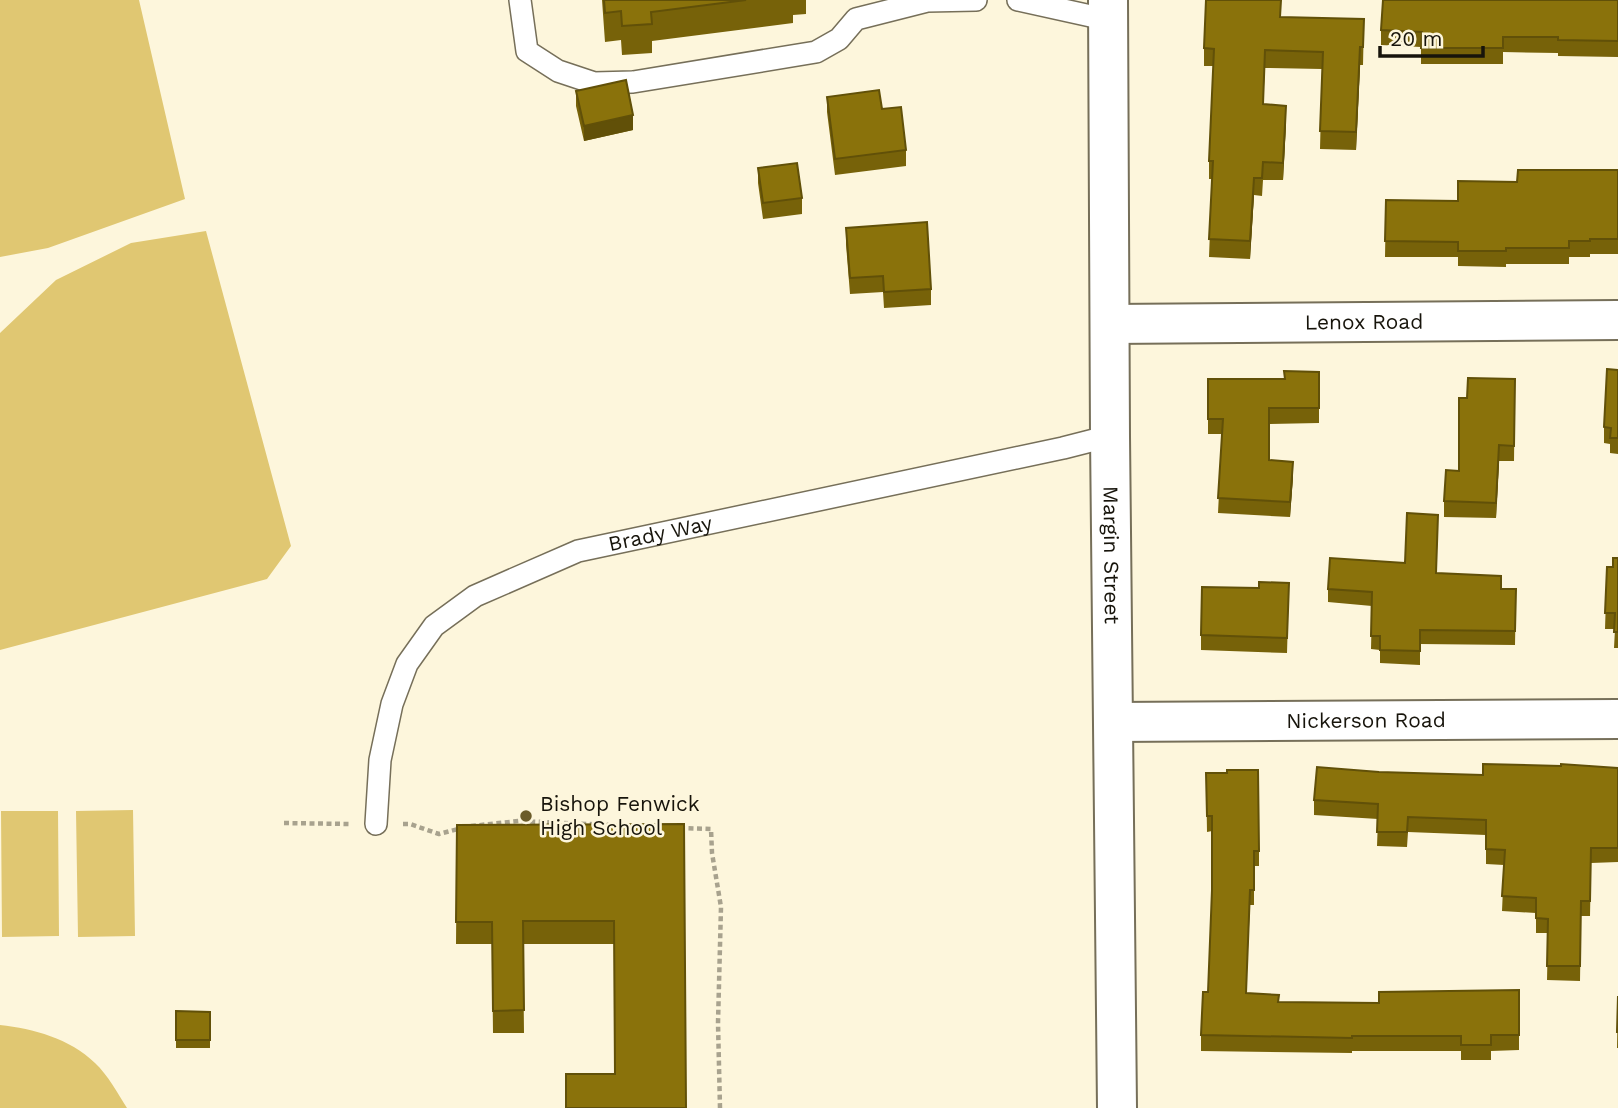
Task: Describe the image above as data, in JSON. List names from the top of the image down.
{
  "streets": {
    "main road": ["Lenox Road", "Margin Street", "Nickerson Road"],
    "lane": ["Brady Way"]
  },
  "crossings": [
    ["Lenox Road", "Margin Street"],
    ["Brady Way", "Margin Street"],
    ["Margin Street", "Nickerson Road"]
  ],
  "places": ["Bishop Fenwick High School"],
  "scale_bar": "20 m"
}
